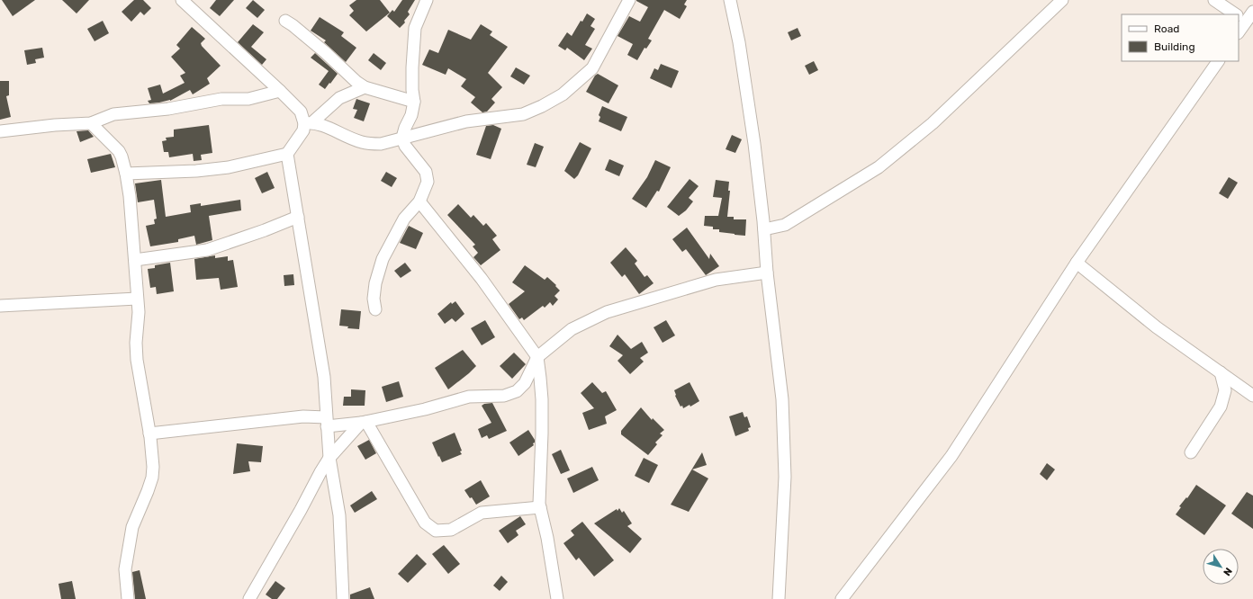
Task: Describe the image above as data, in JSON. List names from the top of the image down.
{
  "legend": ["Road", "Building"],
  "north": "bottom right"
}
